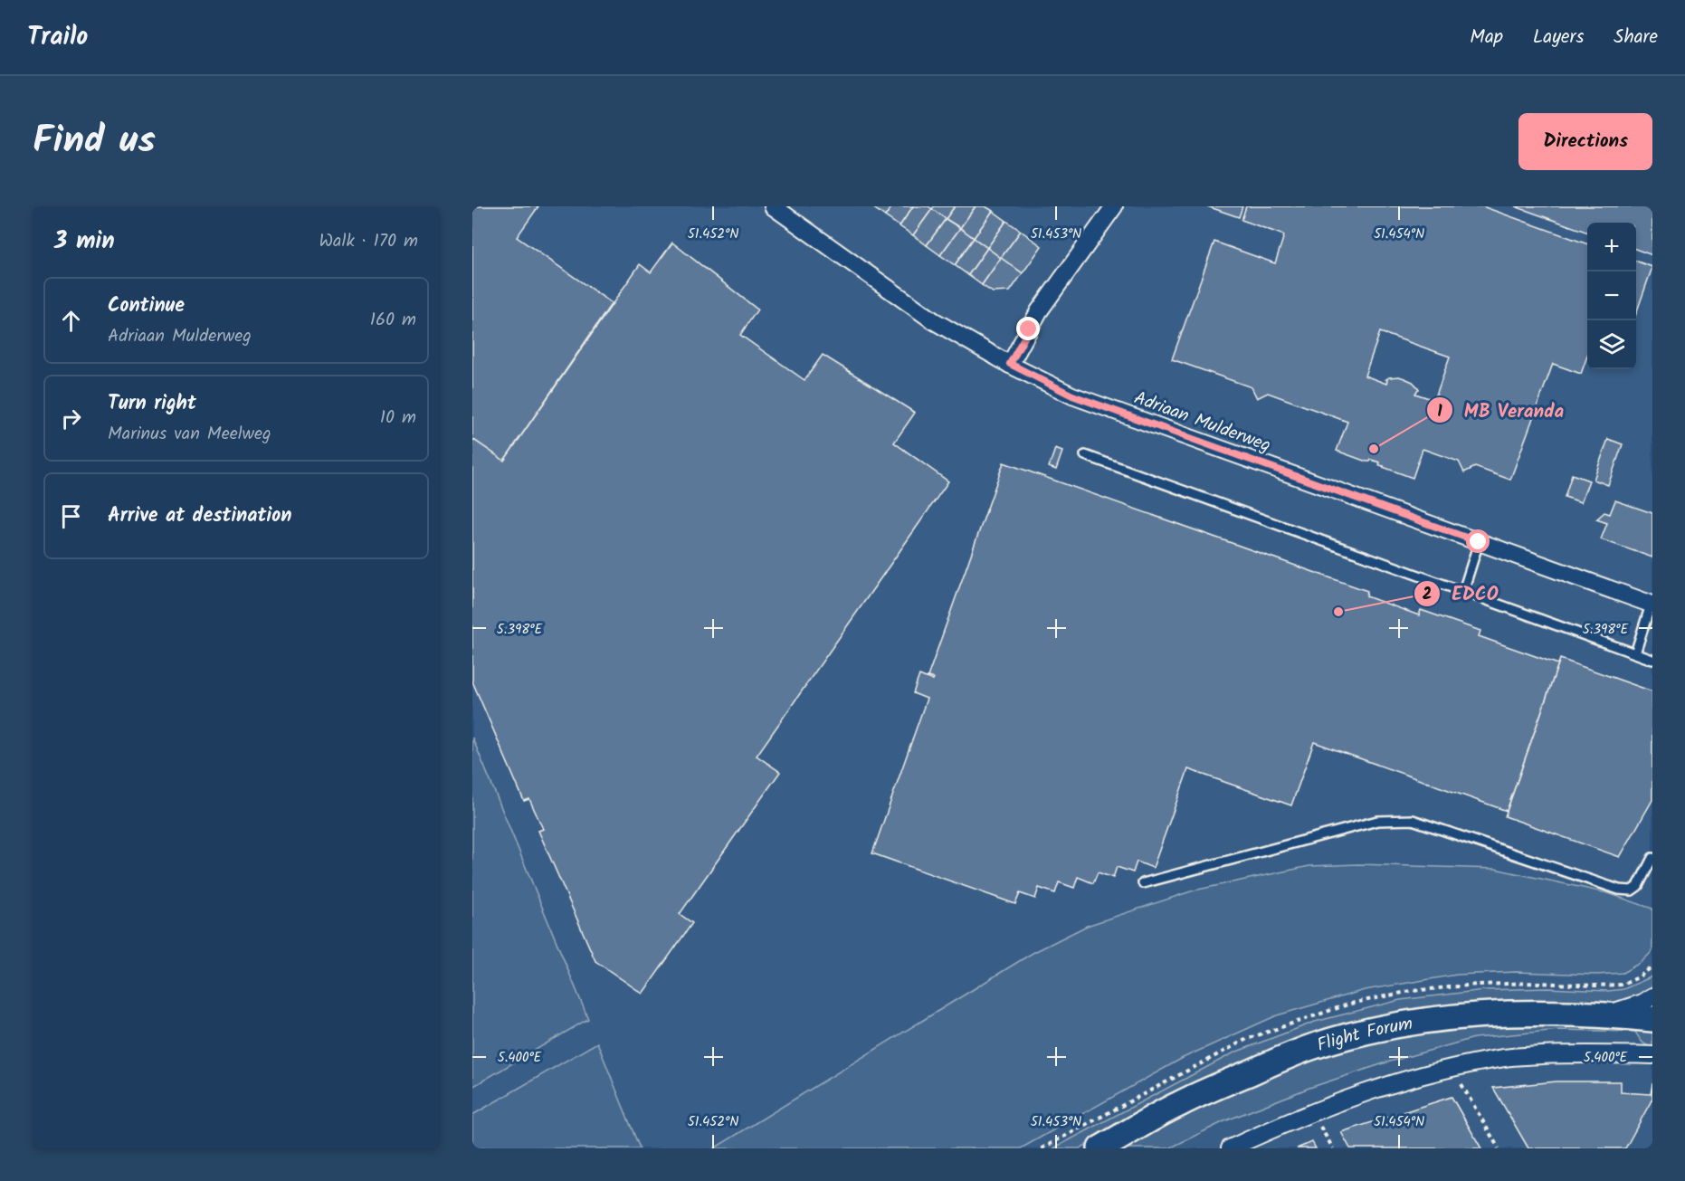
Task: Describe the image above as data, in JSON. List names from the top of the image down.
{
  "streets": {
    "main road": ["Flight Forum"],
    "street": ["Adriaan Mulderweg"]
  },
  "places": ["MB Veranda", "EDCO"],
  "page": {
    "header": "Trailo",
    "nav": ["Map", "Layers", "Share"],
    "title": "Find us",
    "buttons": "Directions",
    "heading": ["3 min", "Walk · 170 m"],
    "map_buttons": ["+", "−"],
    "list": [
      ["Continue", "Adriaan Mulderweg", "160 m"],
      ["Turn right", "Marinus van Meelweg", "10 m"],
      "Arrive at destination"
    ]
  },
  "coordinates": [
    "51.452°N",
    "51.453°N",
    "51.454°N",
    "5.398°E",
    "5.400°E"
  ]
}
